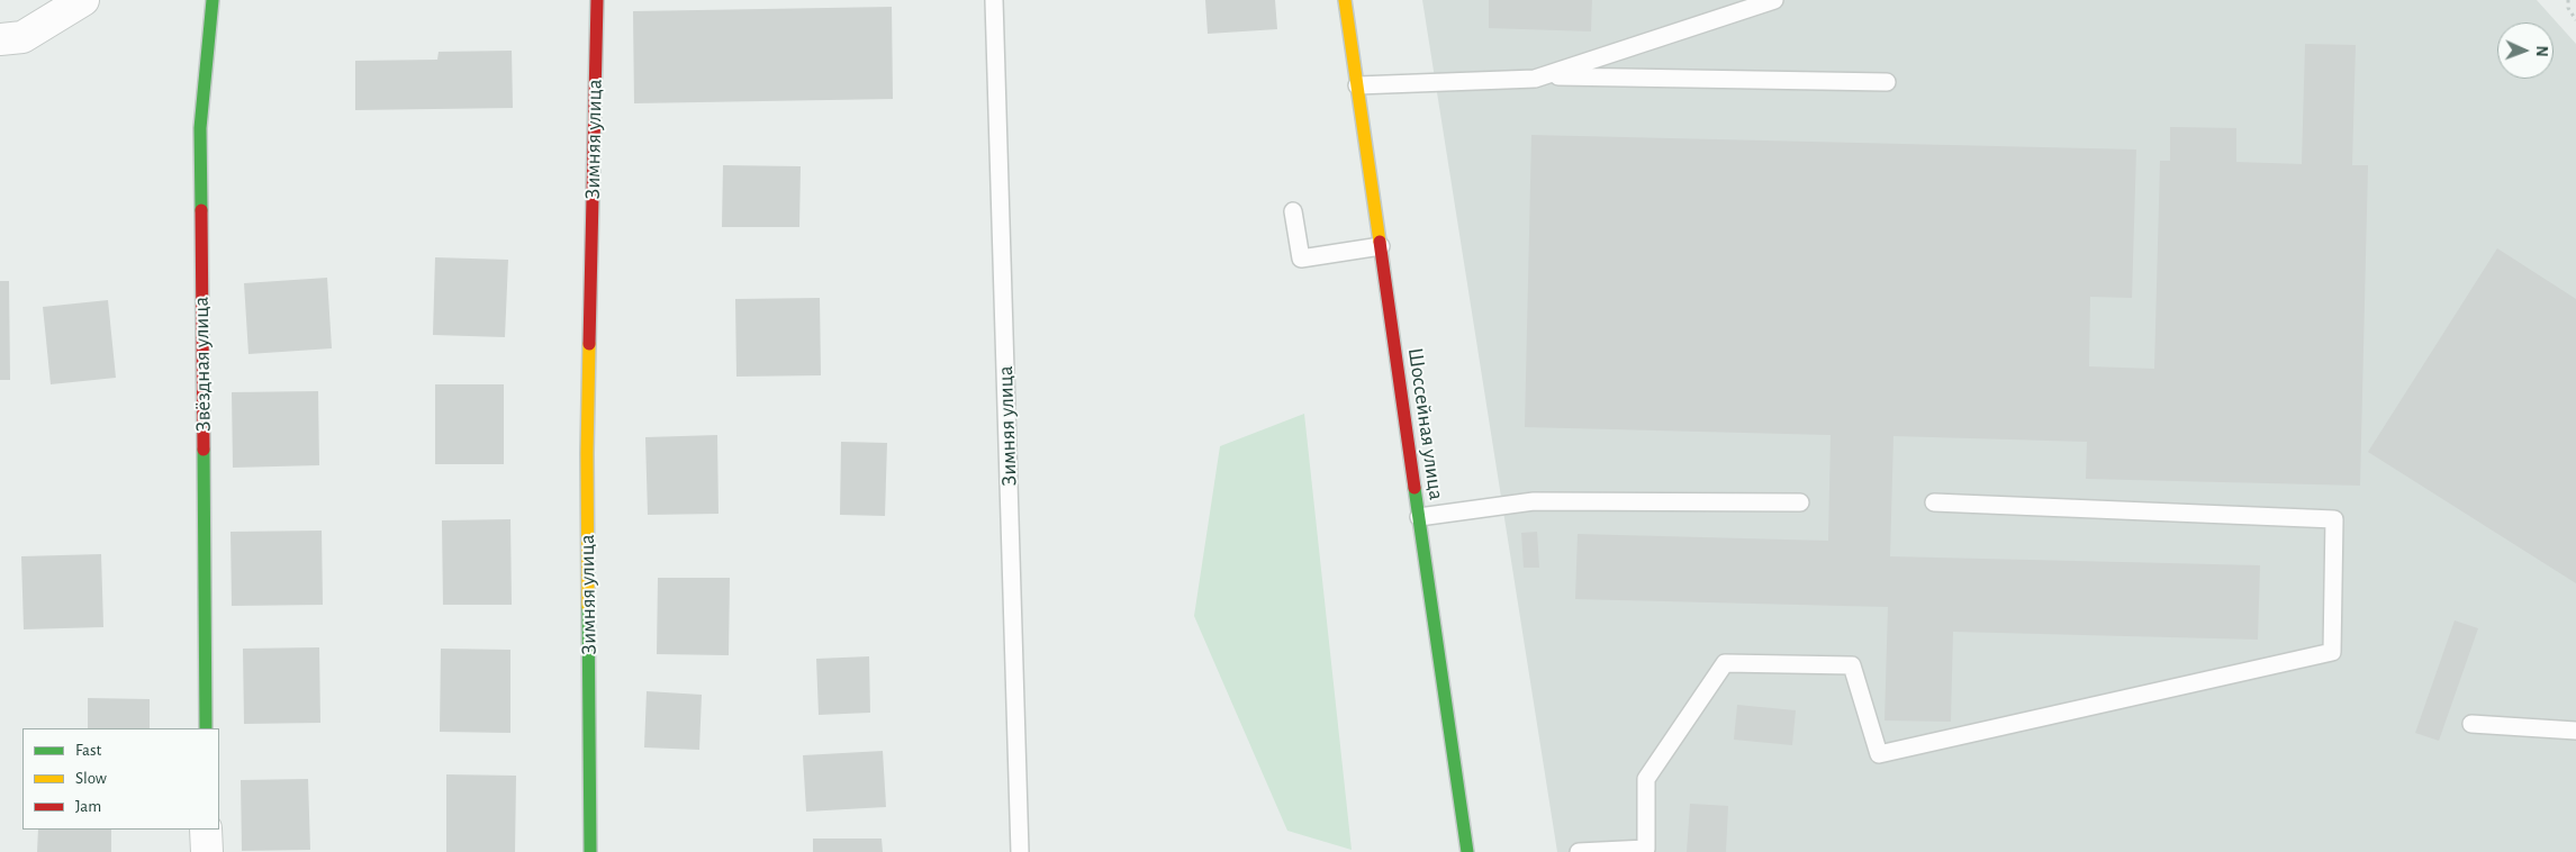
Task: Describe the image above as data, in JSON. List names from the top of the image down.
{
  "streets": {
    "street": ["Зимняя улица", "Звёздная улица", "Шоссейная улица"]
  },
  "legend": ["Fast", "Slow", "Jam"],
  "north": "right"
}
